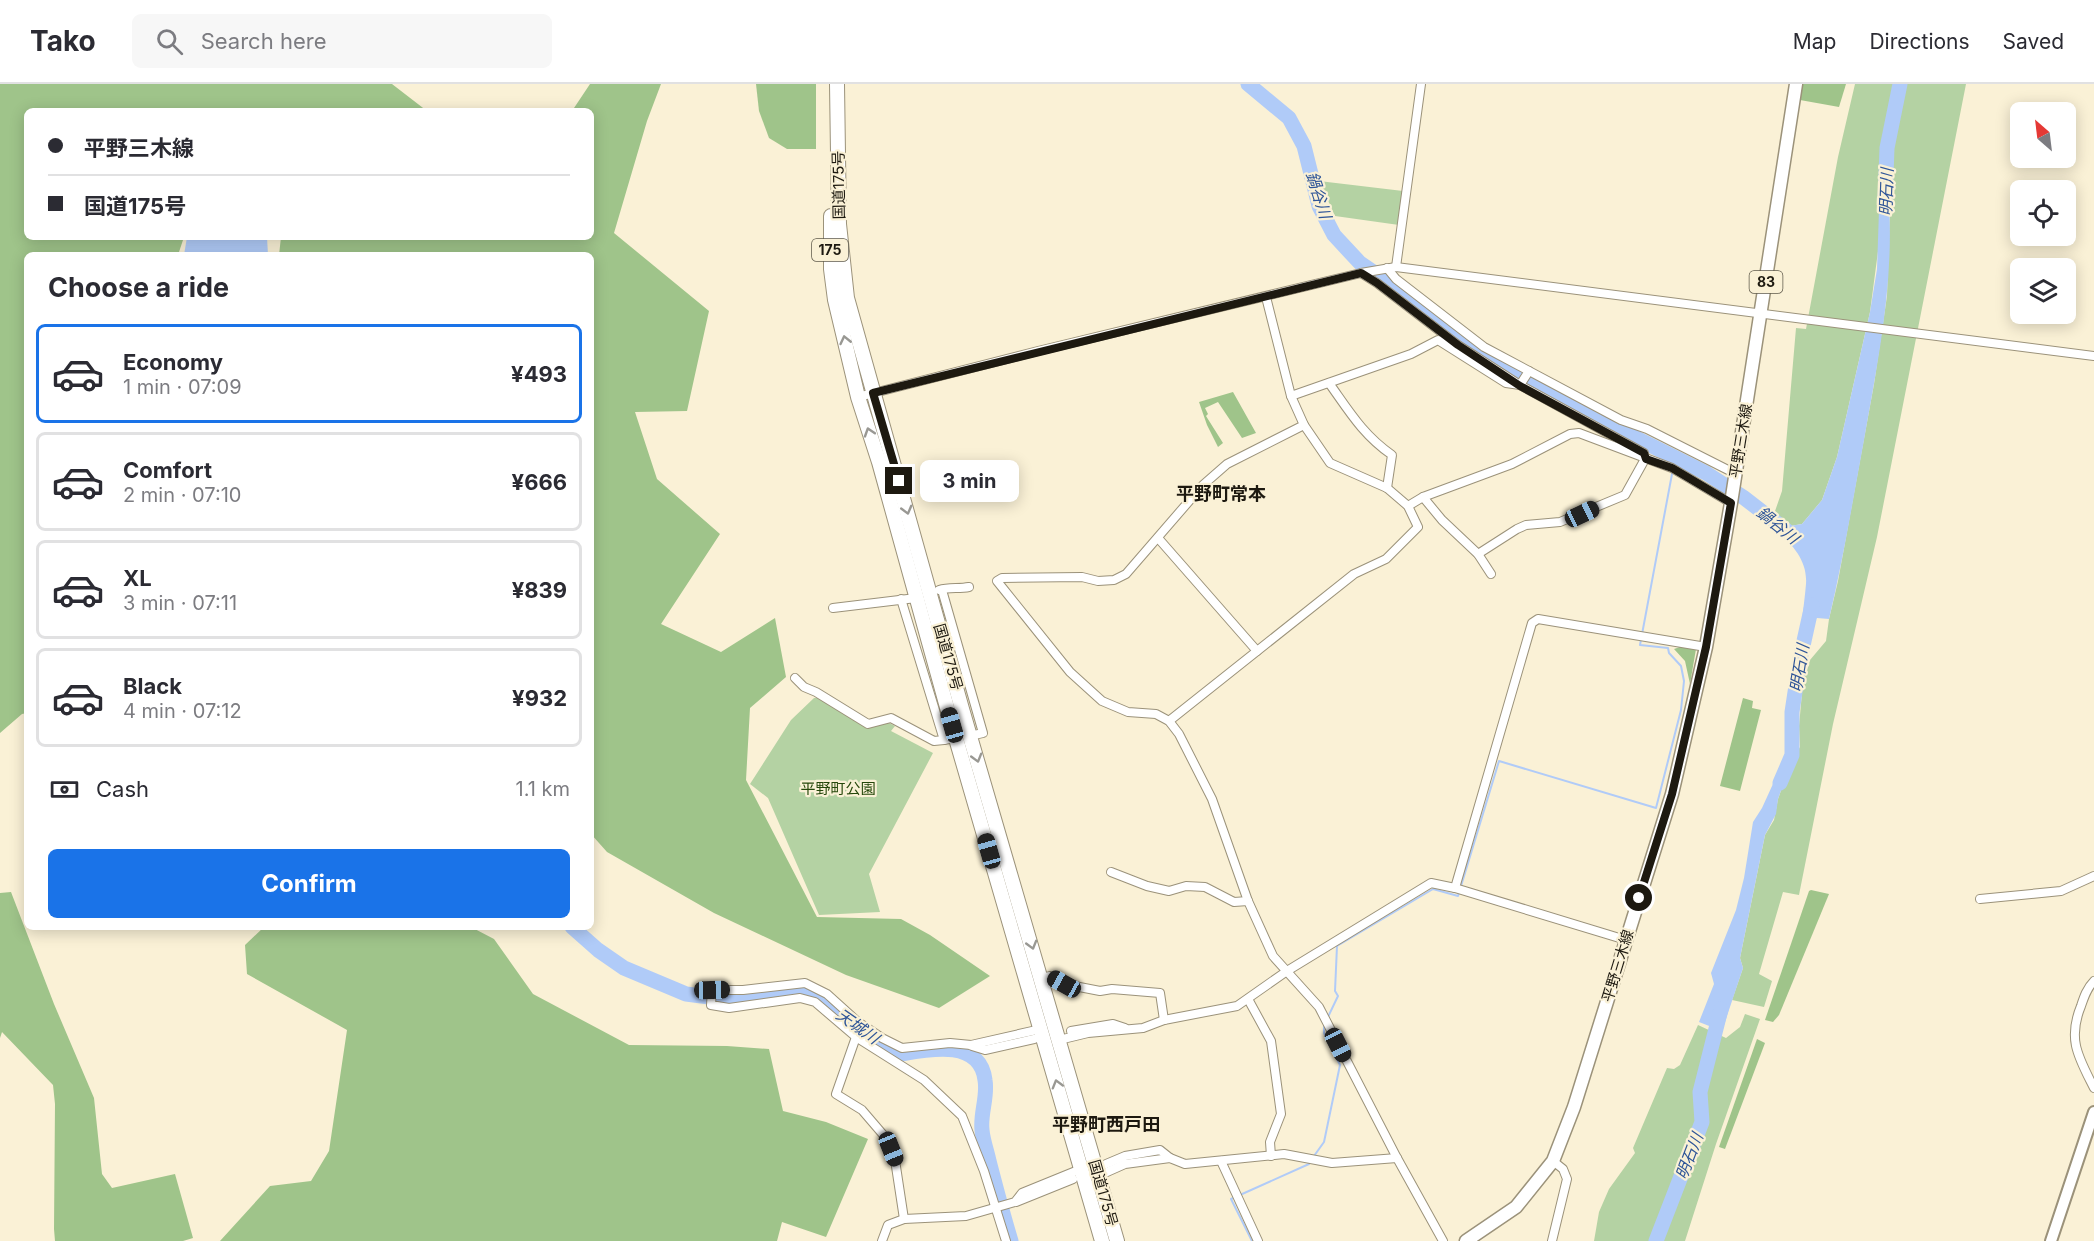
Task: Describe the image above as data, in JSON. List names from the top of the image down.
{
  "streets": {
    "highway": ["国道175号", "175"],
    "main road": ["83", "平野三木線"]
  },
  "districts": ["平野町常本", "平野町西戸田"],
  "water": ["明石川", "鍋谷川", "天城川"],
  "parks": ["平野町公園"],
  "north": "top left",
  "page": {
    "header": "Tako",
    "search": "Search here",
    "nav": ["Map", "Directions", "Saved"],
    "banner": ["平野三木線", "国道175号"],
    "heading": "Choose a ride",
    "list": [
      {
        "name": "Economy",
        "note": "1 min · 07:09",
        "value": "¥493"
      },
      {
        "name": "Comfort",
        "note": "2 min · 07:10",
        "value": "¥666"
      },
      {
        "name": "XL",
        "note": "3 min · 07:11",
        "value": "¥839"
      },
      {
        "name": "Black",
        "note": "4 min · 07:12",
        "value": "¥932"
      }
    ],
    "bubble": "3 min",
    "pay": ["Cash", "1.1 km"],
    "buttons": "Confirm"
  }
}
